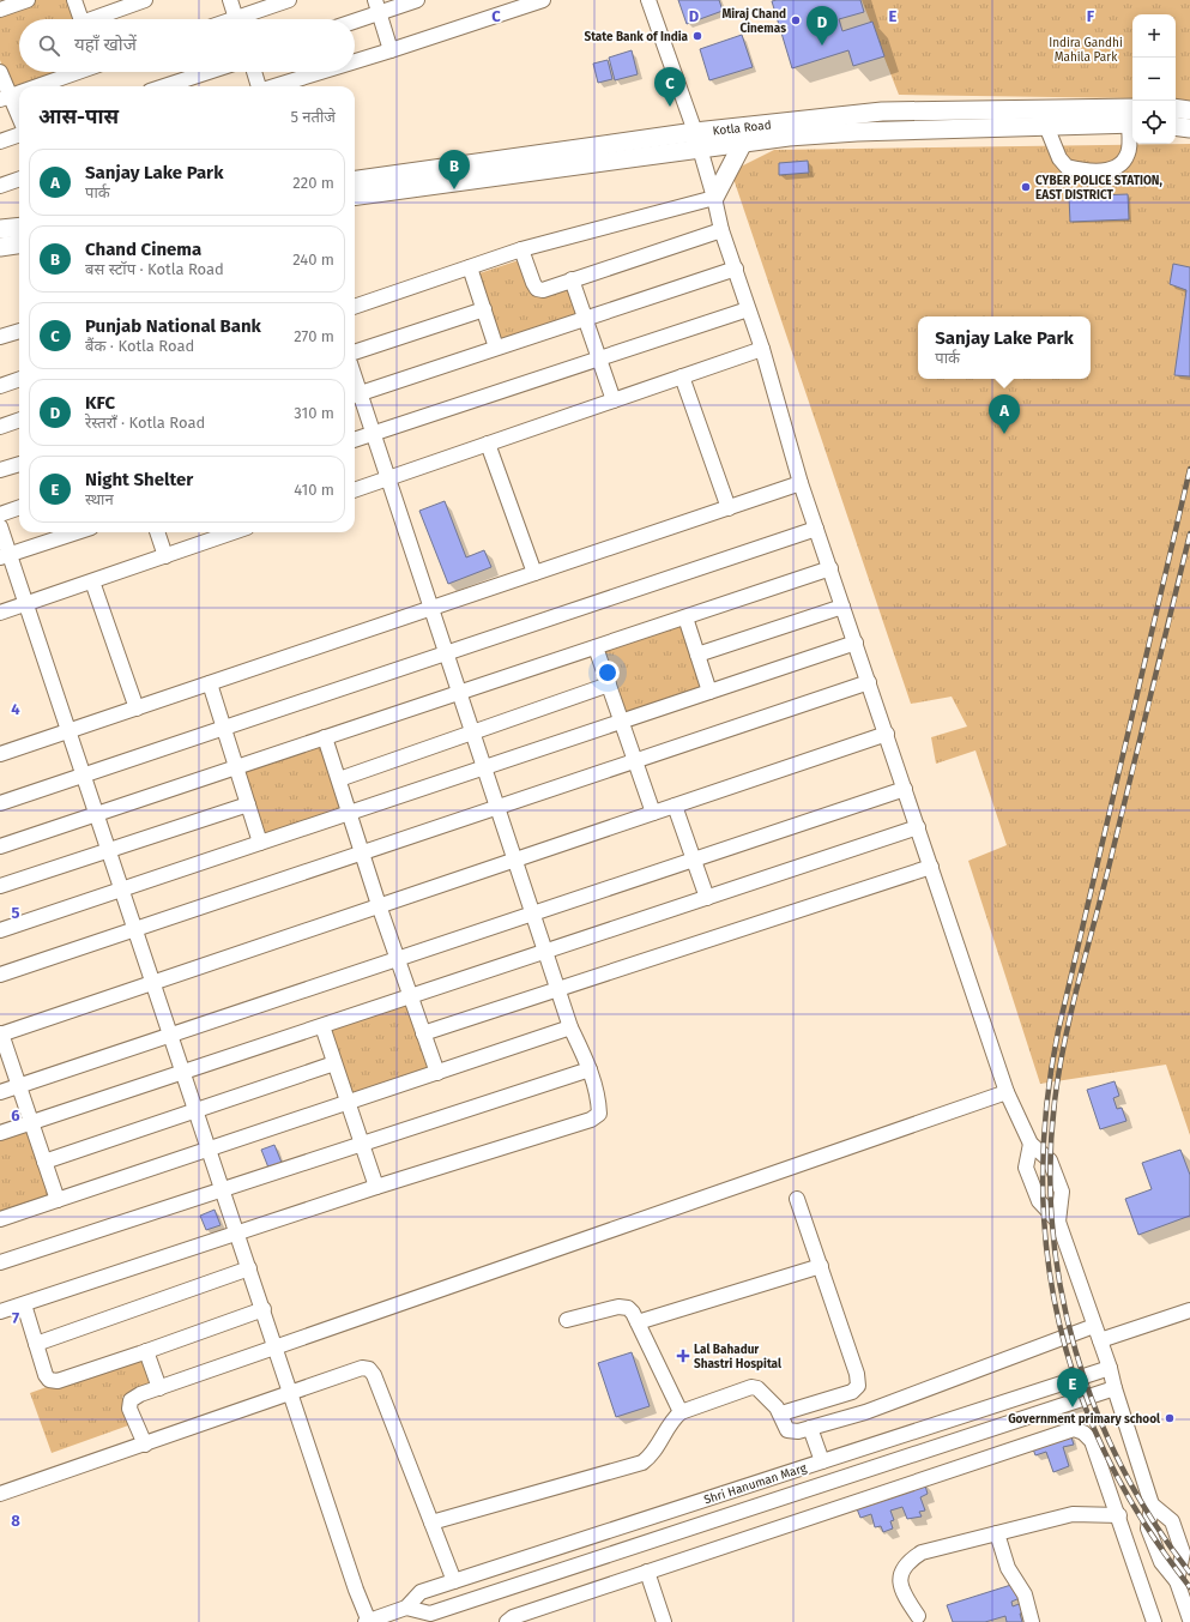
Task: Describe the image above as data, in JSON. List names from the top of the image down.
{
  "streets": {
    "main road": ["Kotla Road"],
    "street": ["Shri Hanuman Marg"]
  },
  "parks": ["Indira Gandhi Mahila Park"],
  "places": {
    "other": [
      "Miraj Chand Cinemas",
      "State Bank of India",
      "CYBER POLICE STATION, EAST DISTRICT",
      "Government primary school"
    ],
    "health": ["Lal Bahadur Shastri Hospital"]
  },
  "page": {
    "pins": [
      "D",
      "C",
      "B",
      "A",
      "E"
    ],
    "map_buttons": ["+", "−"],
    "search": "यहाँ खोजें",
    "heading": ["आस-पास", "5 नतीजे"],
    "list": [
      {
        "mark": "A",
        "name": "Sanjay Lake Park",
        "note": "पार्क",
        "value": "220 m"
      },
      {
        "mark": "B",
        "name": "Chand Cinema",
        "note": "बस स्टॉप · Kotla Road",
        "value": "240 m"
      },
      {
        "mark": "C",
        "name": "Punjab National Bank",
        "note": "बैंक · Kotla Road",
        "value": "270 m"
      },
      {
        "mark": "D",
        "name": "KFC",
        "note": "रेस्तराँ · Kotla Road",
        "value": "310 m"
      },
      {
        "mark": "E",
        "name": "Night Shelter",
        "note": "स्थान",
        "value": "410 m"
      }
    ],
    "popup": ["Sanjay Lake Park", "पार्क"]
  },
  "grid": {
    "columns": [
      "C",
      "D",
      "E",
      "F"
    ],
    "rows": [
      "4",
      "5",
      "6",
      "7",
      "8"
    ]
  }
}
